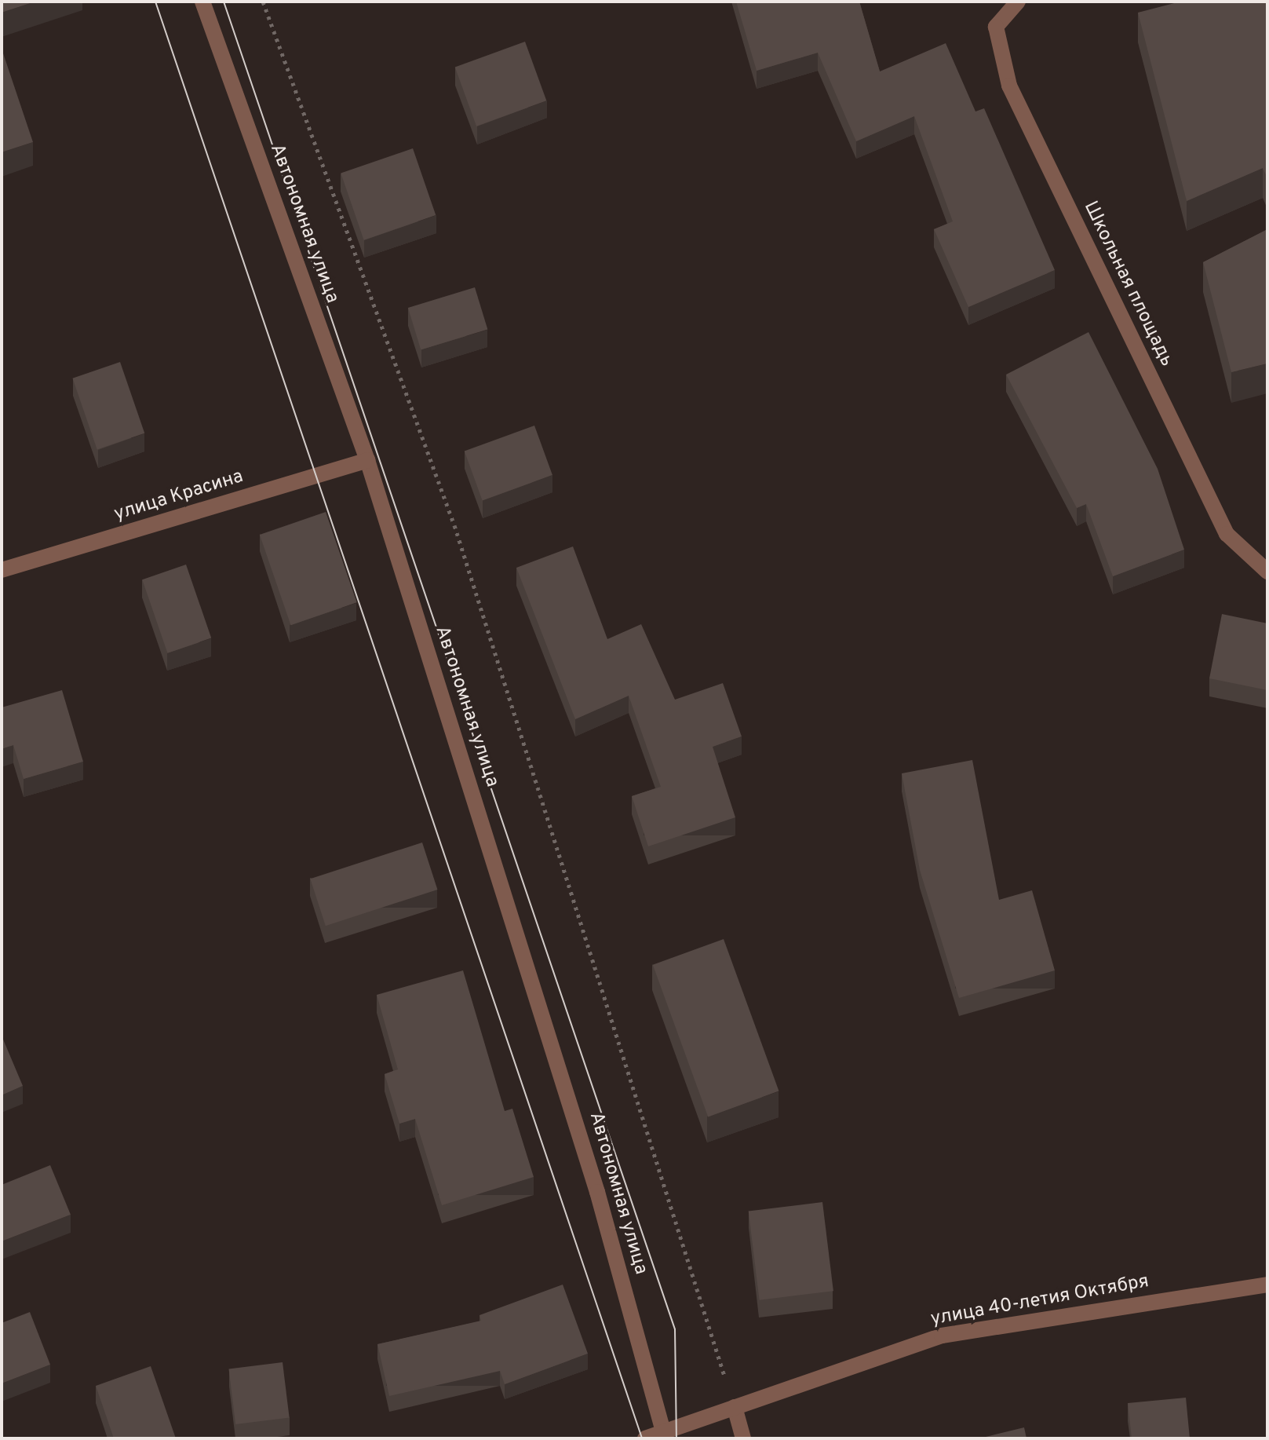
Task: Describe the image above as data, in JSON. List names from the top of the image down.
{
  "streets": {
    "street": [
      "Автономная улица",
      "Школьная площадь",
      "улица Красина",
      "улица 40-летия Октября"
    ]
  },
  "crossings": [
    ["Автономная улица", "улица Красина"],
    ["Автономная улица", "улица 40-летия Октября"]
  ]
}
